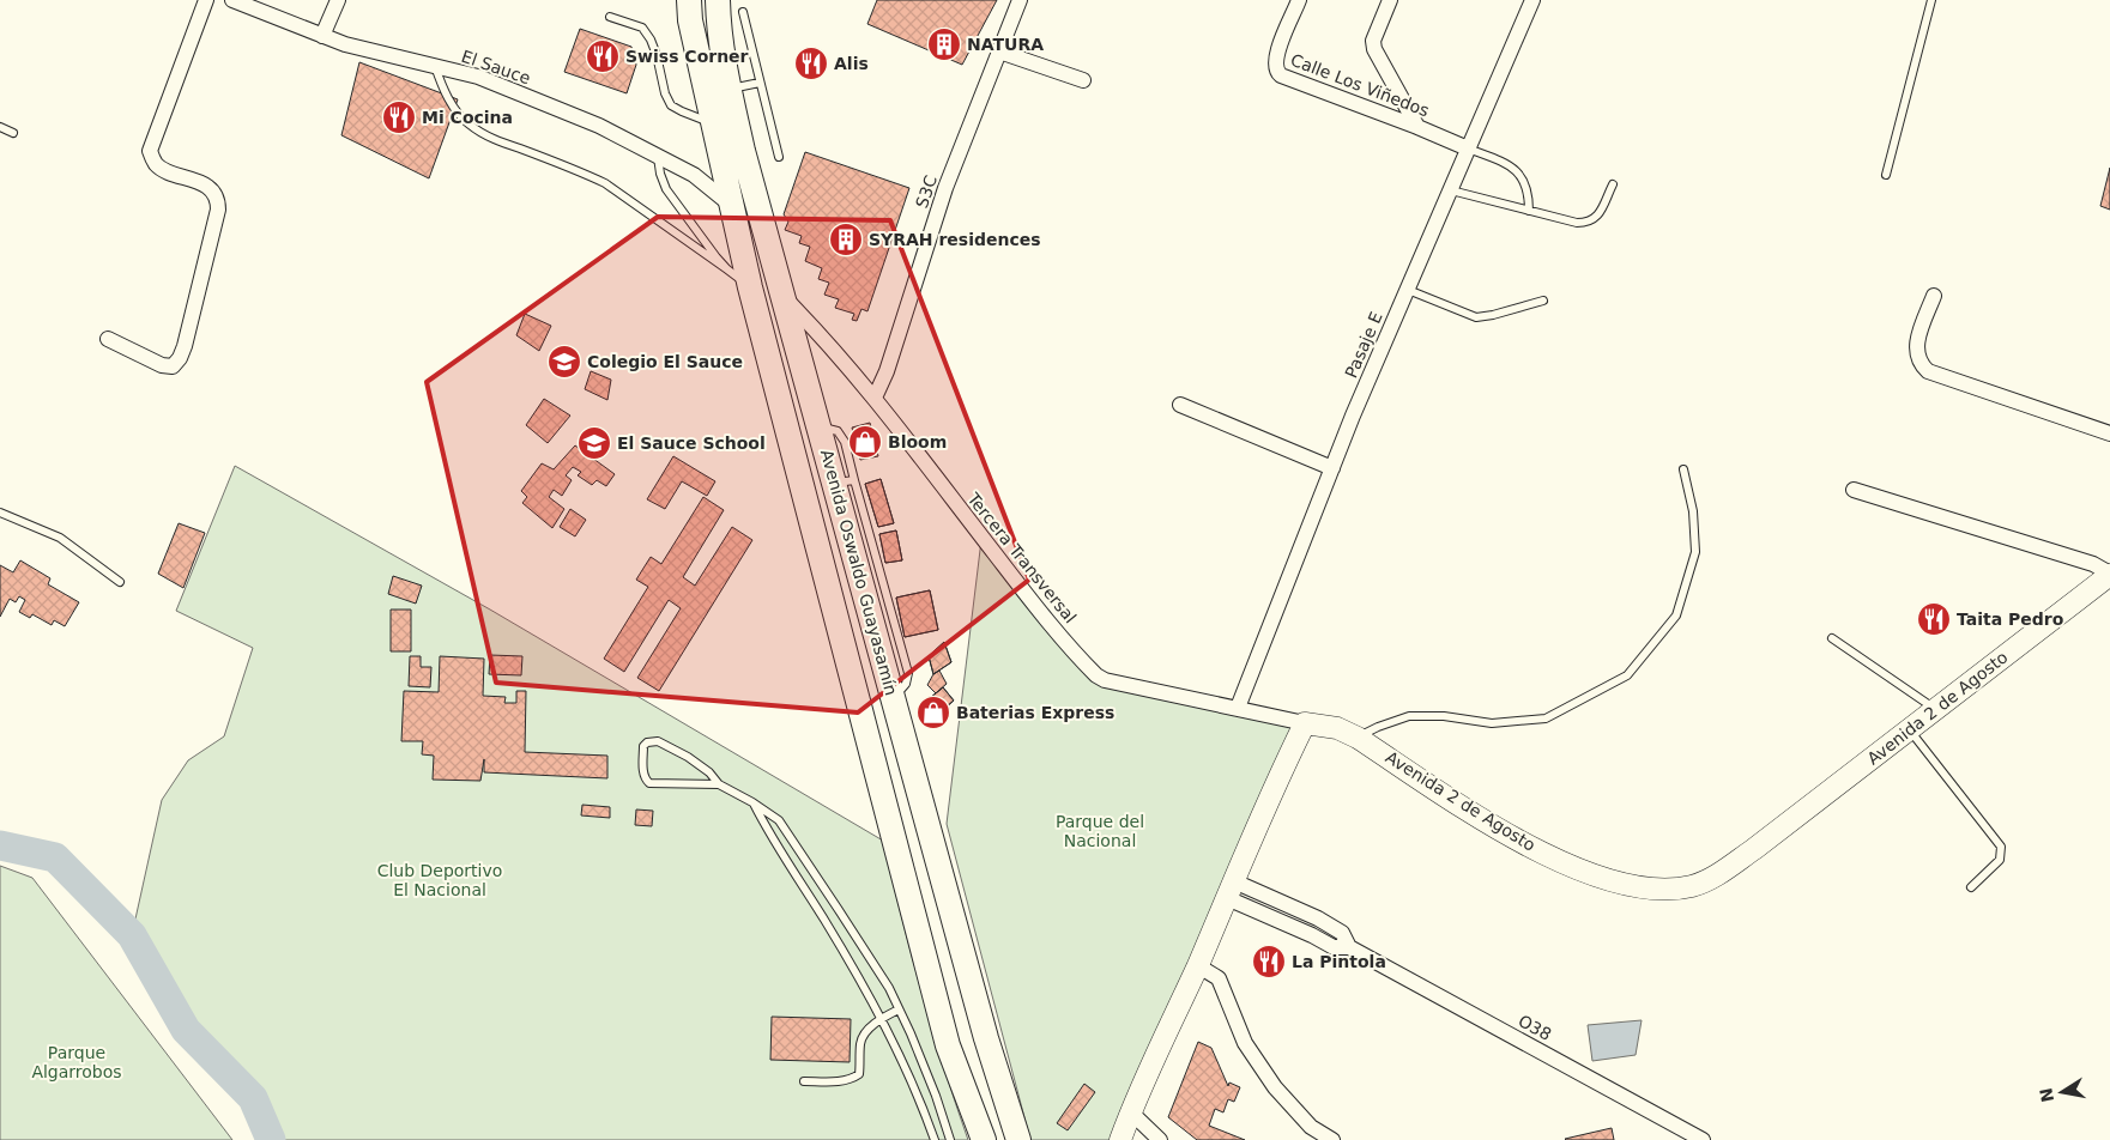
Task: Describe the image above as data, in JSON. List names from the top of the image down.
{
  "streets": {
    "main road": ["Avenida Oswaldo Guayasamín", "Avenida 2 de Agosto"],
    "street": [
      "El Sauce",
      "Calle Los Viñedos",
      "S3C",
      "Pasaje E",
      "Tercera Transversal",
      "O38"
    ]
  },
  "crossings": [
    ["El Sauce", "Avenida Oswaldo Guayasamín"],
    ["Calle Los Viñedos", "Pasaje E"],
    ["S3C", "Tercera Transversal"],
    ["Pasaje E", "Tercera Transversal"],
    ["Tercera Transversal", "Avenida Oswaldo Guayasamín"],
    ["Tercera Transversal", "Avenida 2 de Agosto"]
  ],
  "parks": ["Parque del Nacional", "Club Deportivo El Nacional", "Parque Algarrobos"],
  "places": {
    "building": ["NATURA", "SYRAH residences"],
    "restaurant": [
      "Swiss Corner",
      "Alis",
      "Mi Cocina",
      "Taita Pedro",
      "La Pintola"
    ],
    "school or university": ["Colegio El Sauce", "El Sauce School"],
    "shop": ["Bloom", "Baterias Express"]
  },
  "north": "left"
}
